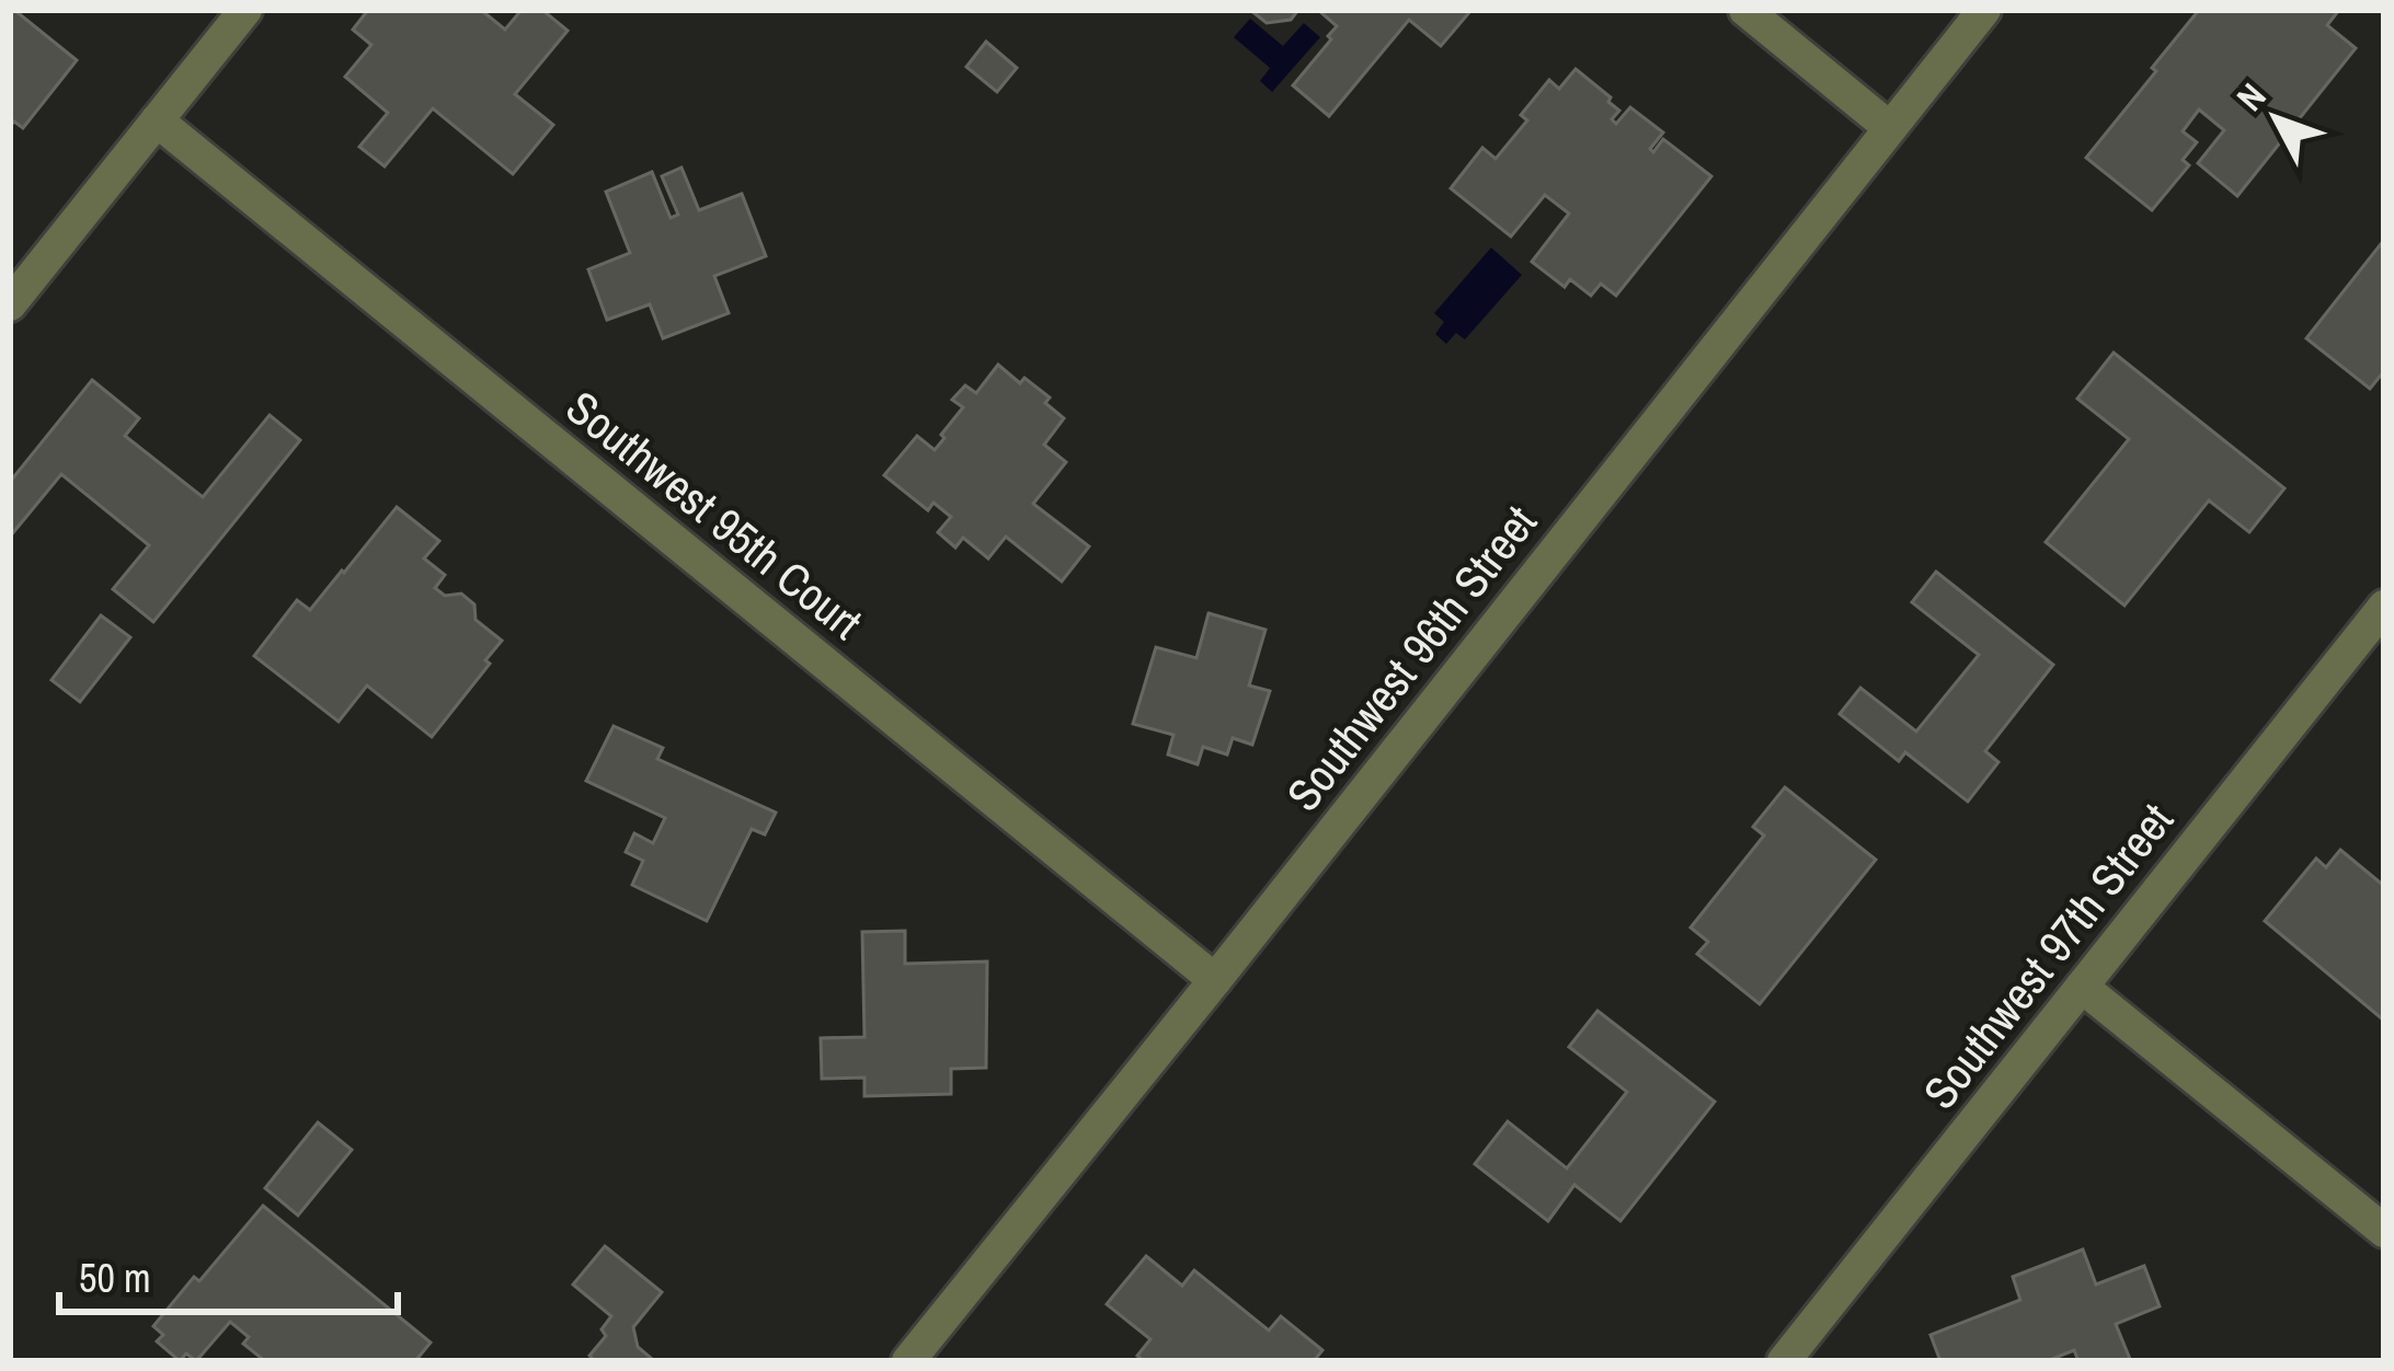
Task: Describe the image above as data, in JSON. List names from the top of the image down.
{
  "streets": {
    "street": ["Southwest 95th Court", "Southwest 96th Street", "Southwest 97th Street"]
  },
  "crossings": [
    ["Southwest 95th Court", "Southwest 96th Street"]
  ],
  "scale_bar": "50 m",
  "north": "top left"
}
